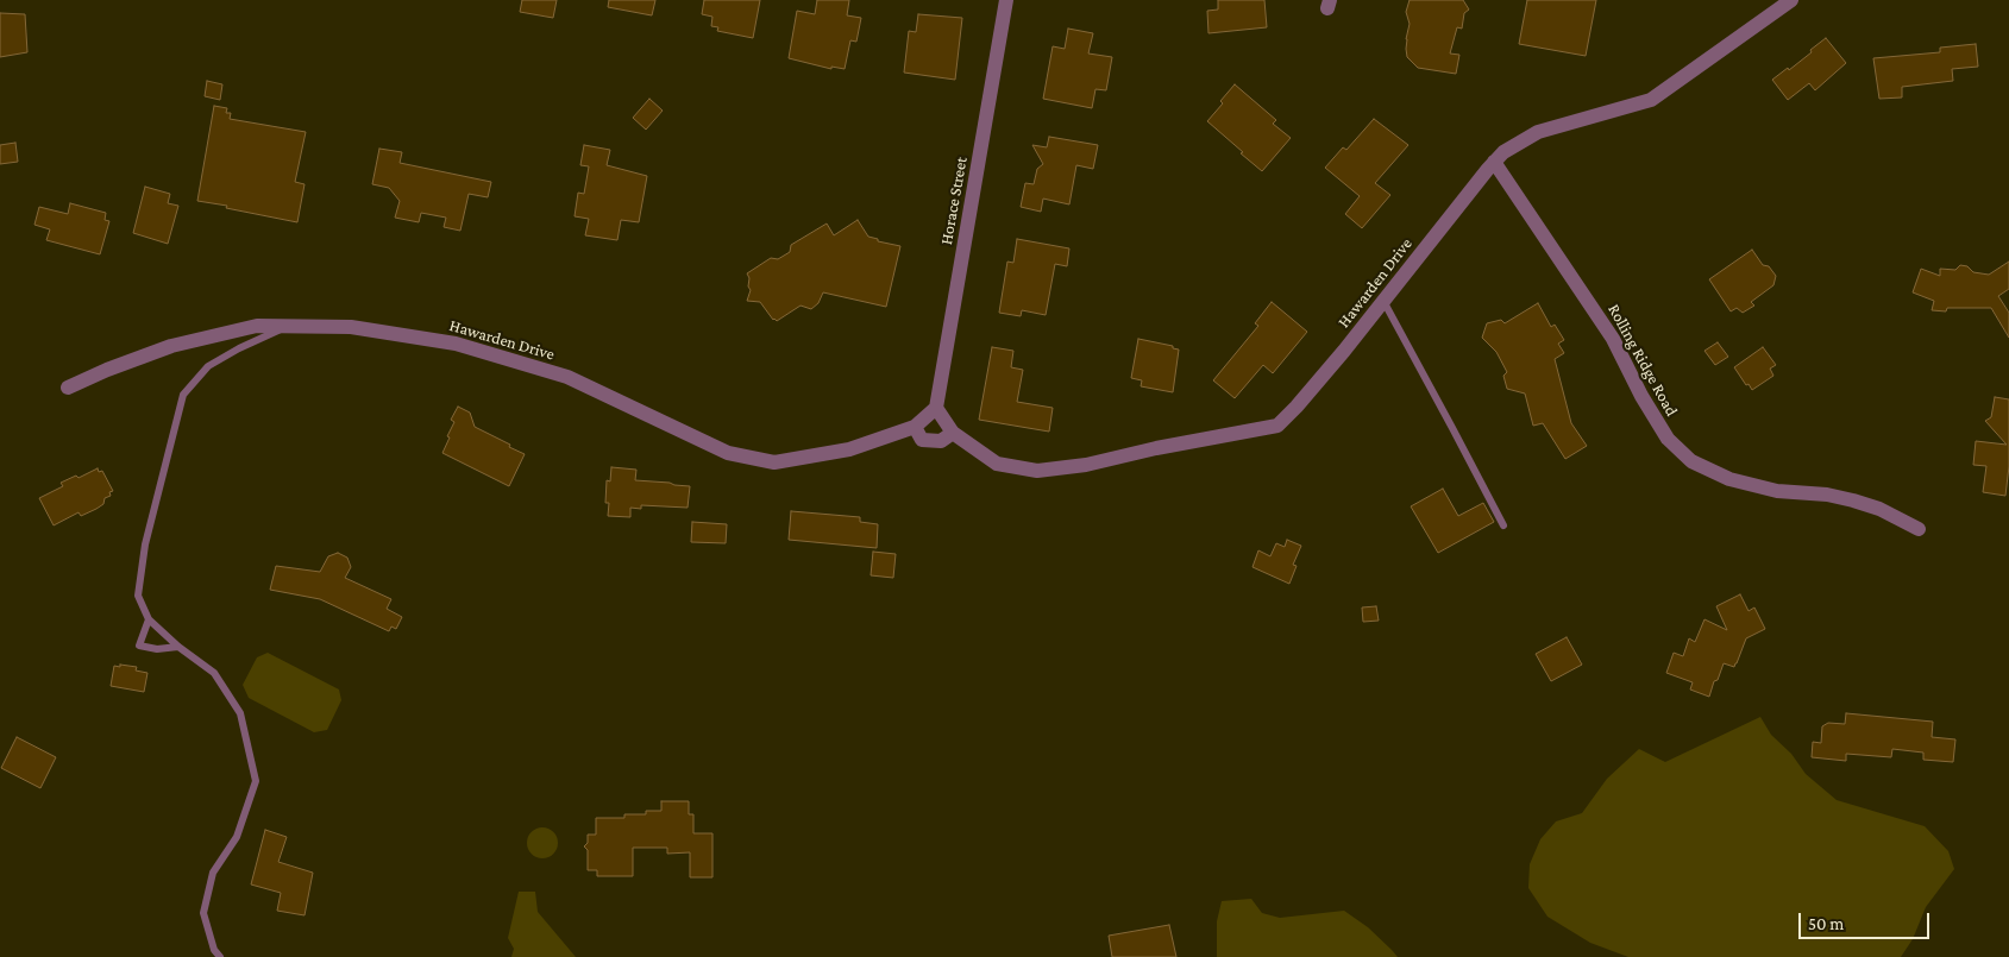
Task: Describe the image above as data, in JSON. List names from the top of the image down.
{
  "streets": {
    "street": ["Horace Street", "Hawarden Drive", "Rolling Ridge Road"]
  },
  "crossings": [
    ["Horace Street", "Hawarden Drive"],
    ["Hawarden Drive", "Rolling Ridge Road"]
  ],
  "scale_bar": "50 m"
}
